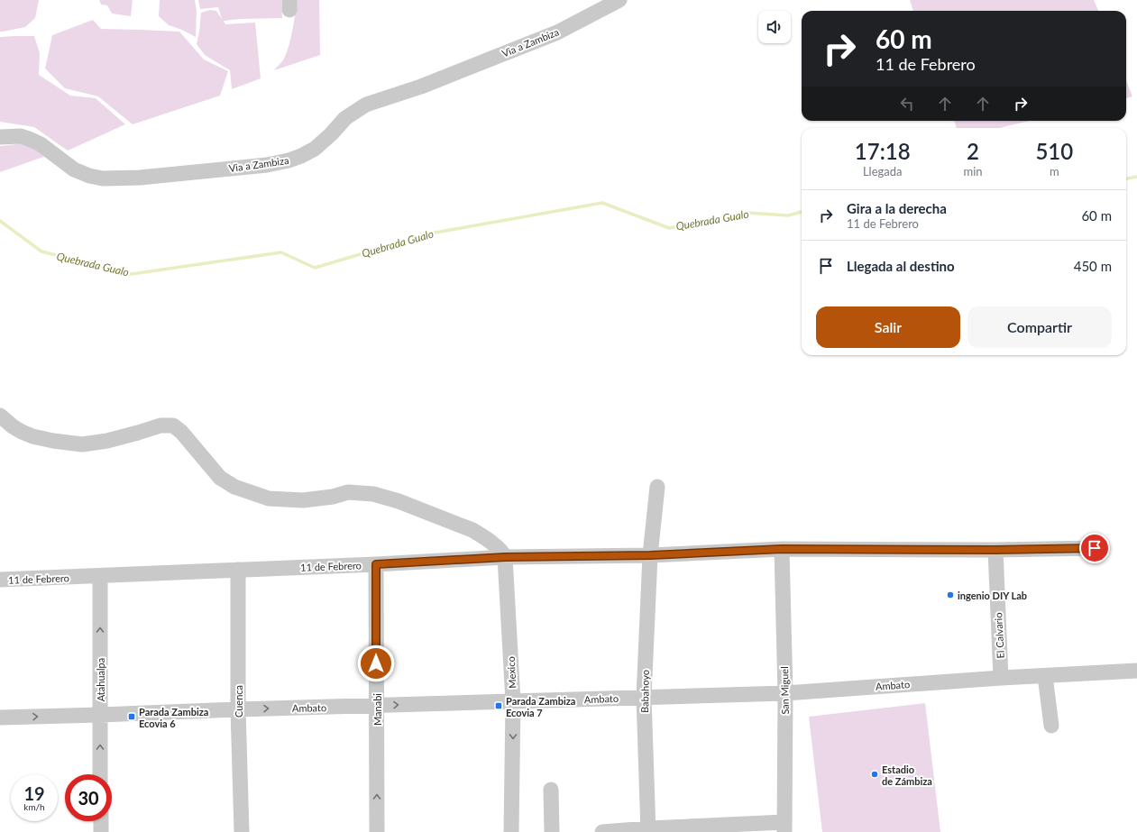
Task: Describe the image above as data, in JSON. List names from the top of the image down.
{
  "streets": {
    "street": [
      "Via a Zambiza",
      "11 de Febrero",
      "El Calvario",
      "Mexico",
      "Atahualpa",
      "Ambato",
      "San Miguel",
      "Babahoyo",
      "Cuenca",
      "Manabi"
    ]
  },
  "crossings": [
    ["11 de Febrero", "El Calvario"],
    ["11 de Febrero", "Mexico"],
    ["11 de Febrero", "Atahualpa"],
    ["11 de Febrero", "San Miguel"],
    ["11 de Febrero", "Babahoyo"],
    ["11 de Febrero", "Cuenca"],
    ["11 de Febrero", "Manabi"],
    ["El Calvario", "Ambato"],
    ["Mexico", "Ambato"],
    ["Atahualpa", "Ambato"],
    ["Ambato", "San Miguel"],
    ["Ambato", "Babahoyo"],
    ["Ambato", "Cuenca"],
    ["Ambato", "Manabi"]
  ],
  "one_way": ["Atahualpa", "Manabi"],
  "water": ["Quebrada Gualo"],
  "places": {
    "other": ["ingenio DIY Lab", "Estadio de Zámbiza"],
    "transit": ["Parada Zambiza Ecovia 7", "Parada Zambiza Ecovia 6"]
  },
  "page": {
    "turn": ["60 m", "11 de Febrero"],
    "eta": [
      "17:18",
      "Llegada",
      "2",
      "min",
      "510",
      "m"
    ],
    "list": [
      {
        "name": "Gira a la derecha",
        "note": "11 de Febrero",
        "value": "60 m"
      },
      {
        "name": "Llegada al destino",
        "value": "450 m"
      }
    ],
    "buttons": ["Salir", "Compartir"],
    "speed": "19 km/h",
    "limit": "30"
  }
}
